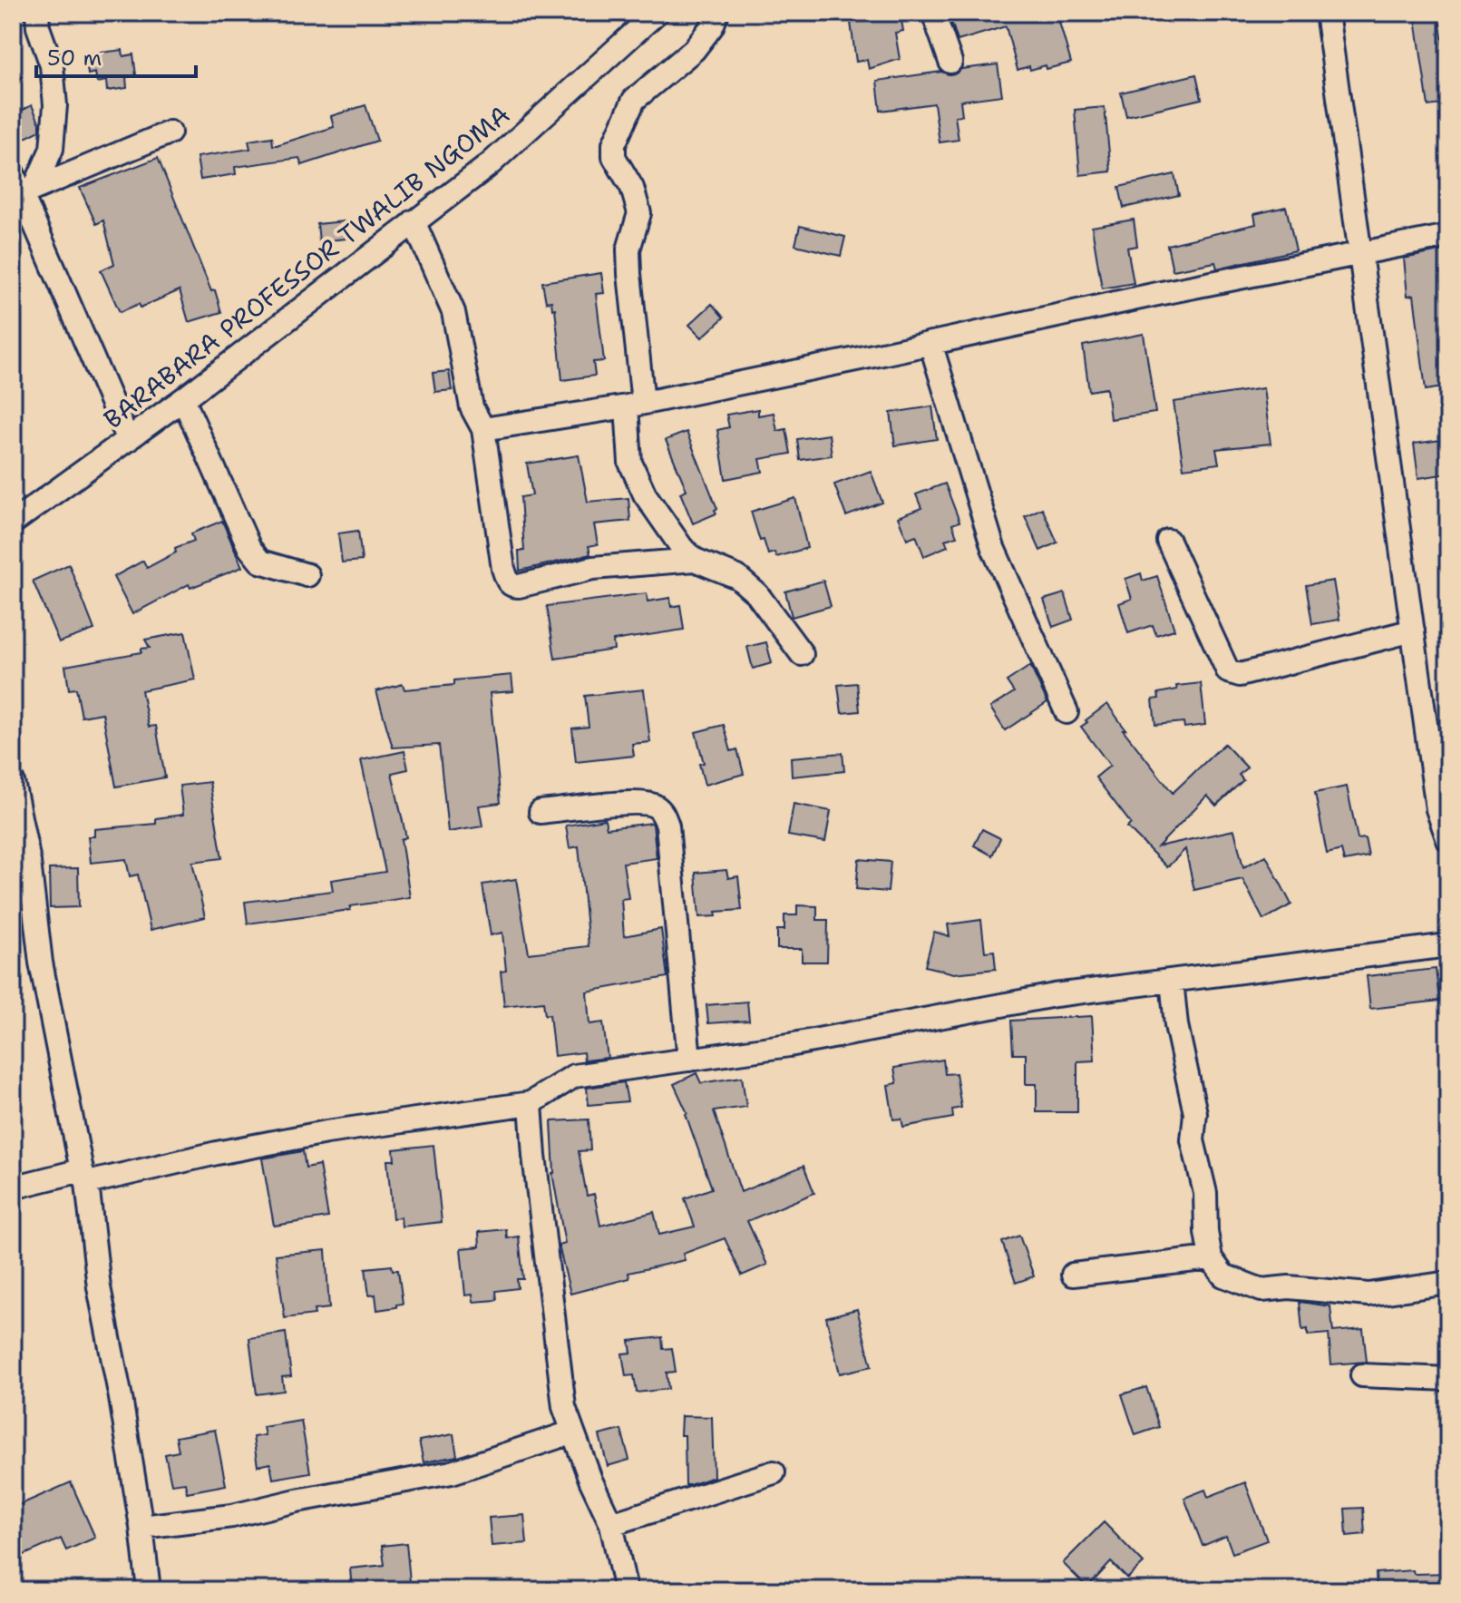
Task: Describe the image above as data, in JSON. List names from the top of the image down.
{
  "streets": {
    "street": ["BARABARA PROFESSOR TWALIB NGOMA"]
  },
  "scale_bar": "50 m"
}
